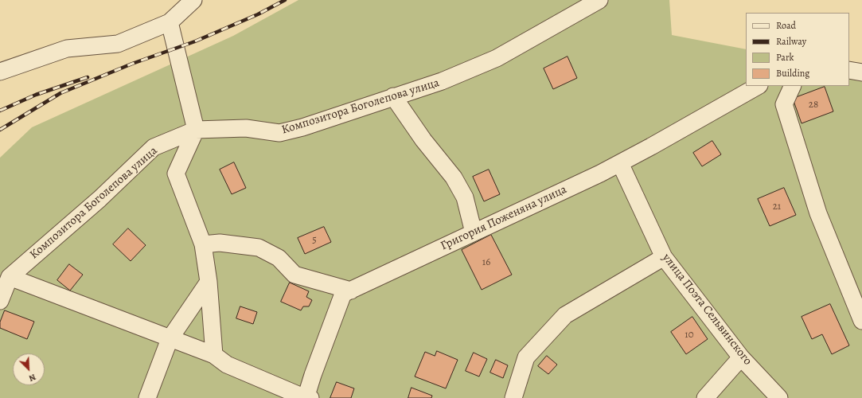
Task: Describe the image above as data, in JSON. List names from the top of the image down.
{
  "streets": {
    "street": ["Композитора Боголепова улица", "Григория Поженяна улица", "улица Поэта Сельвинского"]
  },
  "crossings": [
    ["Григория Поженяна улица", "улица Поэта Сельвинского"]
  ],
  "house_numbers": [
    "28",
    "21",
    "5",
    "16",
    "10"
  ],
  "legend": [
    "Road",
    "Railway",
    "Park",
    "Building"
  ],
  "north": "bottom right"
}
